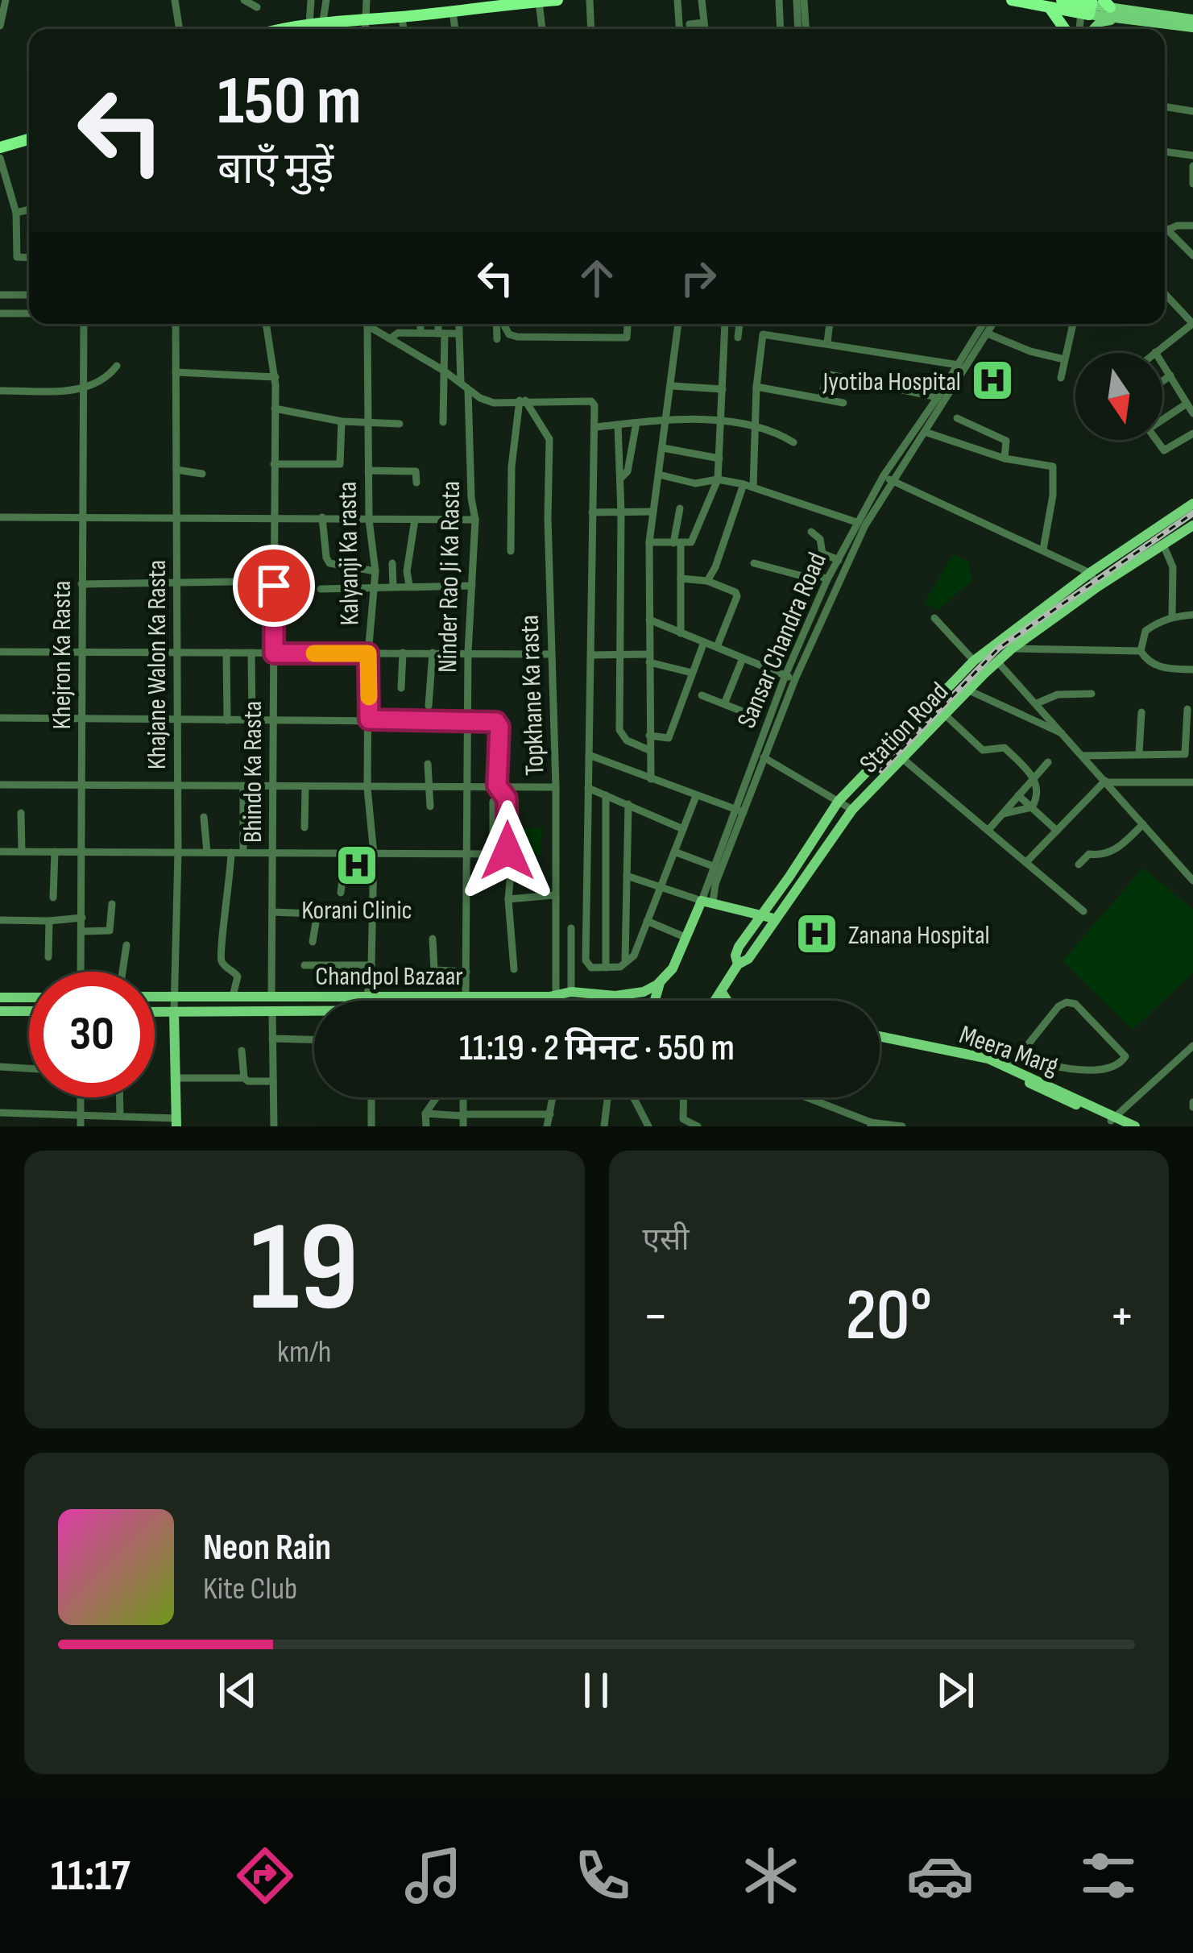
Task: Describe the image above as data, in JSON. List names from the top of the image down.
{
  "streets": {
    "main road": [
      "Sansar Chandra Road",
      "Station Road",
      "Chandpol Bazaar",
      "Meera Marg"
    ],
    "street": [
      "Kalyanji Ka rasta",
      "Ninder Rao Ji Ka Rasta",
      "Khejron Ka Rasta",
      "Khajane Walon Ka Rasta",
      "Topkhane Ka rasta",
      "Bhindo Ka Rasta"
    ]
  },
  "crossings": [
    ["Kalyanji Ka rasta", "Chandpol Bazaar"],
    ["Ninder Rao Ji Ka Rasta", "Chandpol Bazaar"],
    ["Sansar Chandra Road", "Chandpol Bazaar"],
    ["Khajane Walon Ka Rasta", "Chandpol Bazaar"],
    ["Topkhane Ka rasta", "Chandpol Bazaar"],
    ["Bhindo Ka Rasta", "Chandpol Bazaar"]
  ],
  "places": {
    "hospital": ["Jyotiba Hospital", "Korani Clinic", "Zanana Hospital"]
  },
  "north": "bottom",
  "page": {
    "turn": ["150 m", "बाएँ मुड़ें"],
    "limit": "30",
    "trip": "11:19 · 2 मिनट · 550 m",
    "tile": [
      ["19", "km/h"],
      "एसी"
    ],
    "heat": ["−", "20°", "+"],
    "song": ["Neon Rain", "Kite Club"],
    "tabs": "11:17"
  }
}
